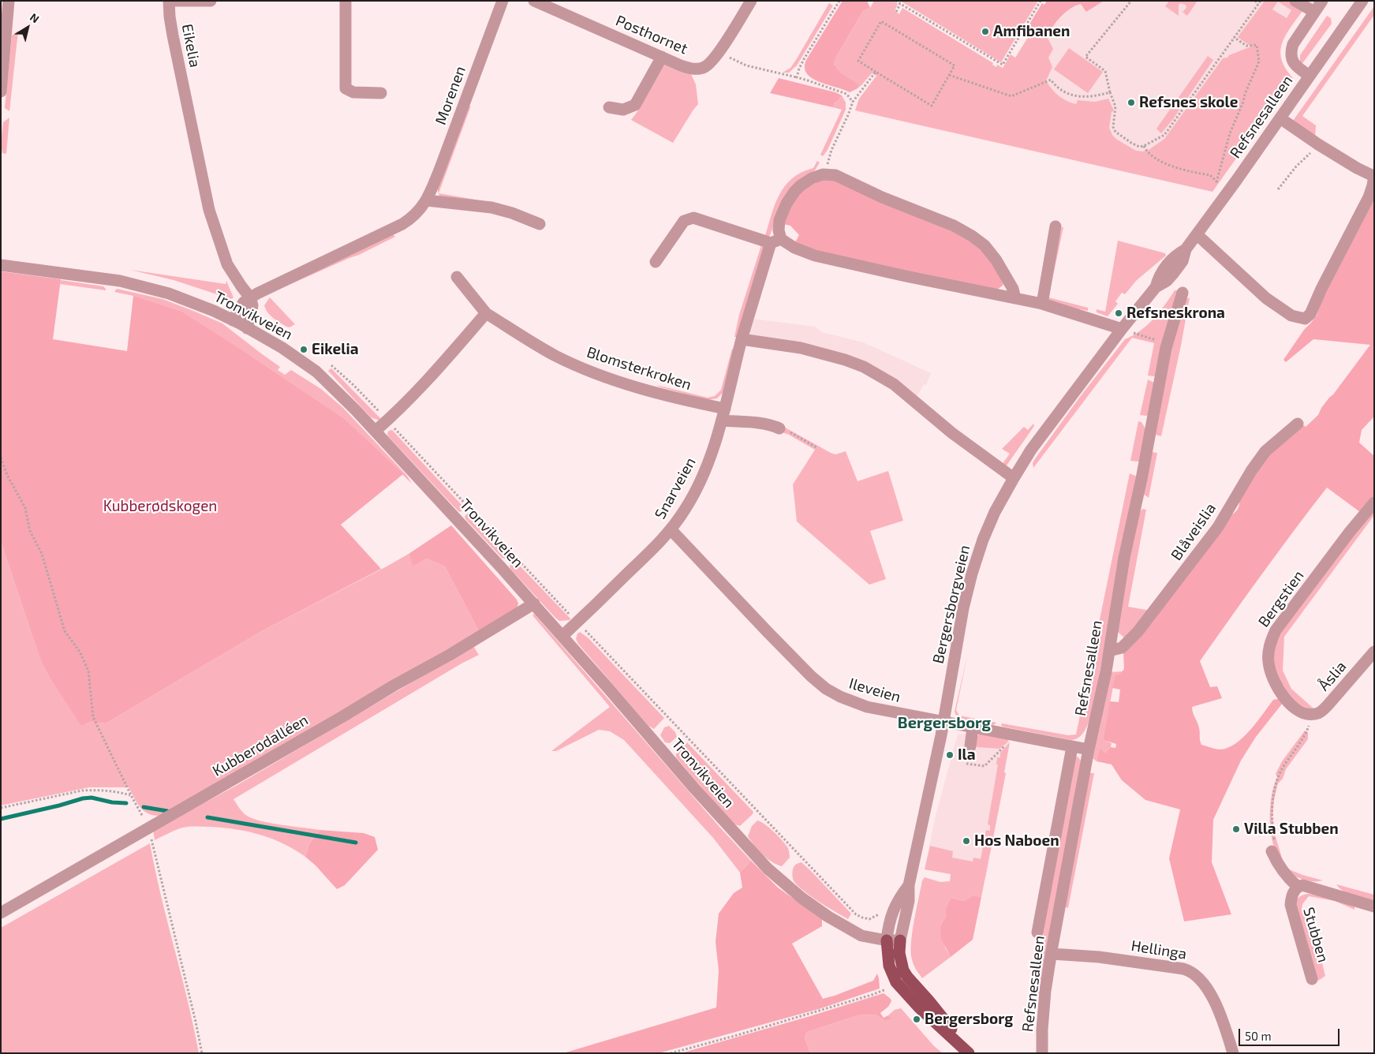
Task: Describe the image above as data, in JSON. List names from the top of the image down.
{
  "streets": {
    "street": [
      "Posthornet",
      "Eikelia",
      "Morenen",
      "Refsnesalleen",
      "Tronvikveien",
      "Blomsterkroken",
      "Snarveien",
      "Blåveislia",
      "Bergstien",
      "Bergersborgveien",
      "Åslia",
      "Ileveien",
      "Kubberødalléen",
      "Stubben",
      "Hellinga"
    ]
  },
  "crossings": [
    ["Eikelia", "Morenen"],
    ["Refsnesalleen", "Blåveislia"],
    ["Refsnesalleen", "Bergersborgveien"],
    ["Refsnesalleen", "Ileveien"],
    ["Refsnesalleen", "Hellinga"],
    ["Tronvikveien", "Snarveien"],
    ["Tronvikveien", "Bergersborgveien"],
    ["Tronvikveien", "Kubberødalléen"],
    ["Blomsterkroken", "Snarveien"],
    ["Snarveien", "Ileveien"],
    ["Bergstien", "Åslia"],
    ["Bergersborgveien", "Ileveien"]
  ],
  "districts": ["Bergersborg"],
  "parks": ["Kubberødskogen"],
  "places": [
    "Amfibanen",
    "Refsnes skole",
    "Refsneskrona",
    "Eikelia",
    "Ila",
    "Villa Stubben",
    "Hos Naboen",
    "Bergersborg"
  ],
  "scale_bar": "50 m",
  "north": "top right"
}
